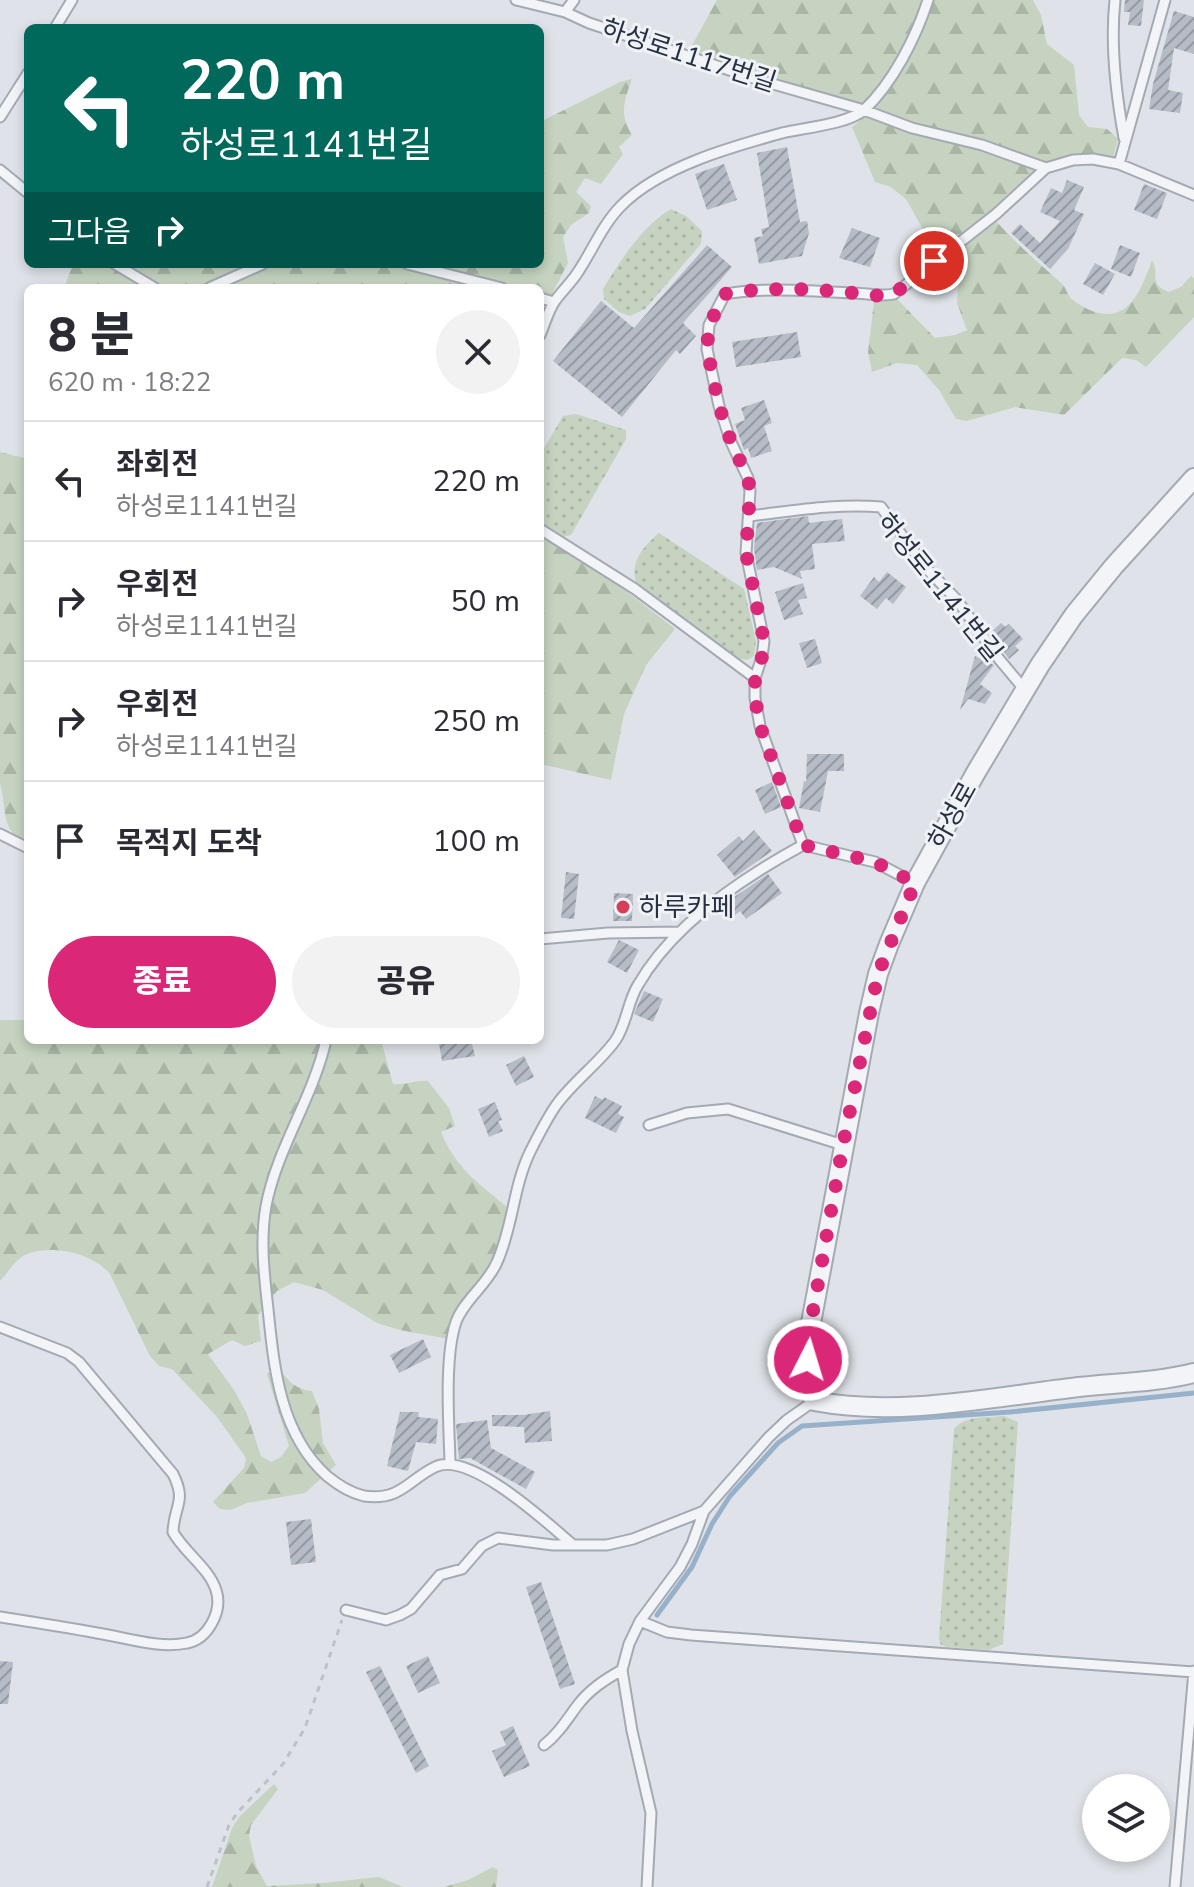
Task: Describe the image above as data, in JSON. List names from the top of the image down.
{
  "streets": {
    "street": ["하성로"],
    "lane": ["하성로1117번길", "하성로1141번길"]
  },
  "crossings": [
    ["하성로1141번길", "하성로"]
  ],
  "places": ["하루카페"],
  "page": {
    "turn": ["220 m", "하성로1141번길"],
    "then": "그다음",
    "heading": ["8 분", "620 m · 18:22"],
    "list": [
      {
        "name": "좌회전",
        "note": "하성로1141번길",
        "value": "220 m"
      },
      {
        "name": "우회전",
        "note": "하성로1141번길",
        "value": "50 m"
      },
      {
        "name": "우회전",
        "note": "하성로1141번길",
        "value": "250 m"
      },
      {
        "name": "목적지 도착",
        "value": "100 m"
      }
    ],
    "buttons": ["종료", "공유"]
  }
}
